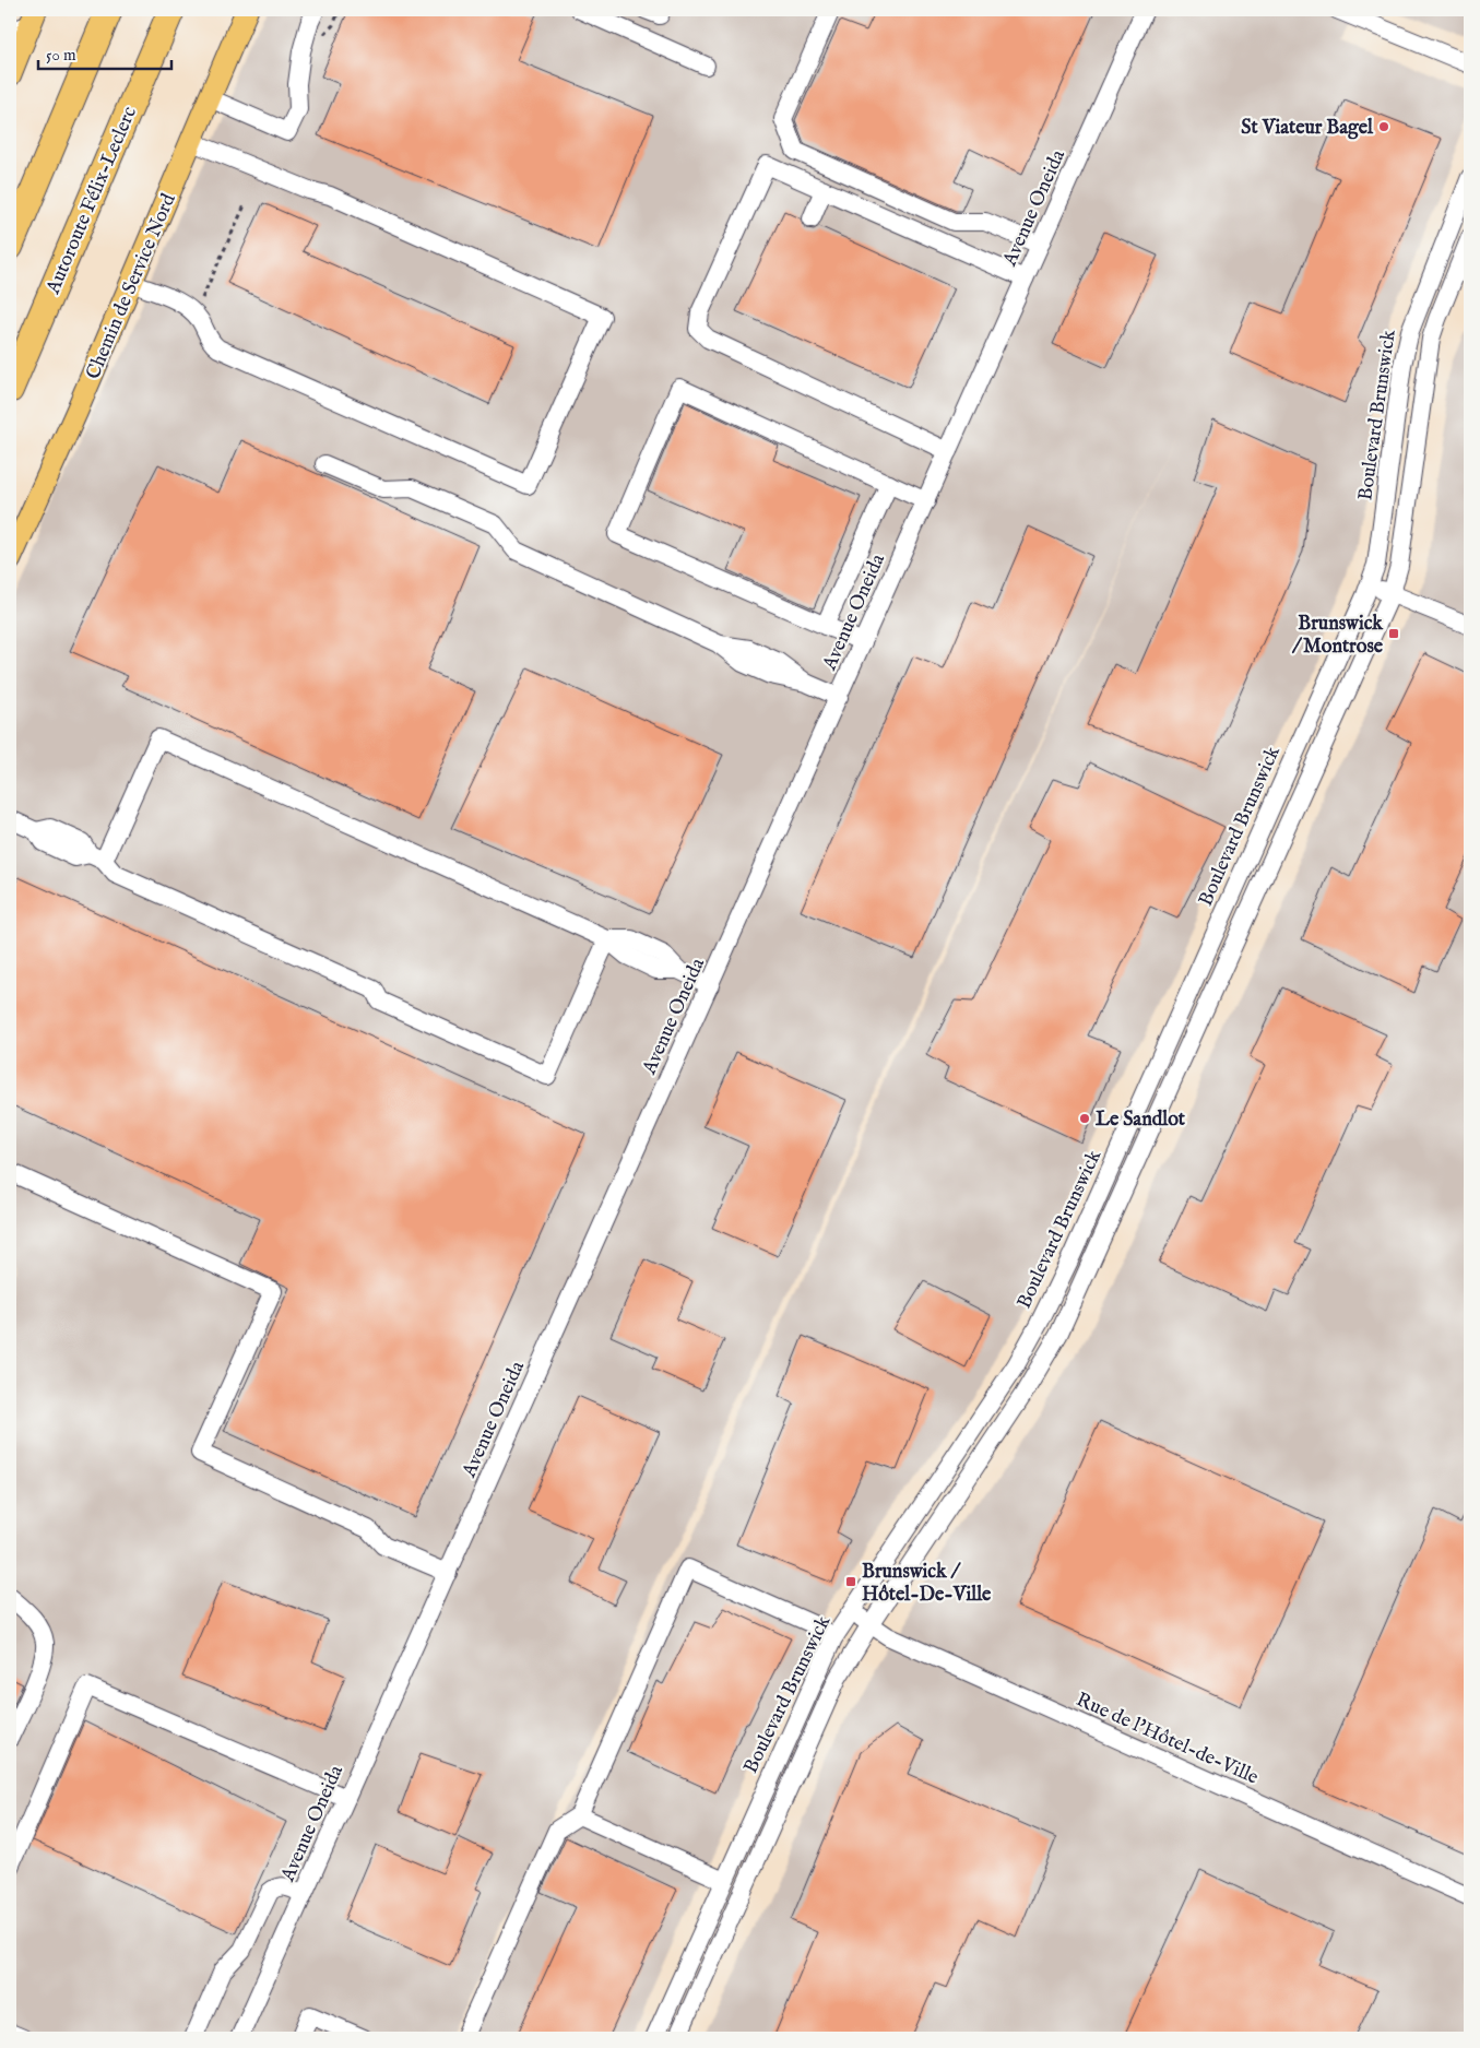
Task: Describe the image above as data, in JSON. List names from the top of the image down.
{
  "streets": {
    "highway": ["Autoroute Félix-Leclerc"],
    "main road": ["Chemin de Service Nord"],
    "street": ["Avenue Oneida", "Boulevard Brunswick", "Rue de l'Hôtel-de-Ville"]
  },
  "crossings": [
    ["Boulevard Brunswick", "Rue de l'Hôtel-de-Ville"]
  ],
  "places": {
    "other": ["St Viateur Bagel", "Le Sandlot"],
    "transit": ["Brunswick / Montrose", "Brunswick / Hôtel-De-Ville"]
  },
  "scale_bar": "50 m"
}
